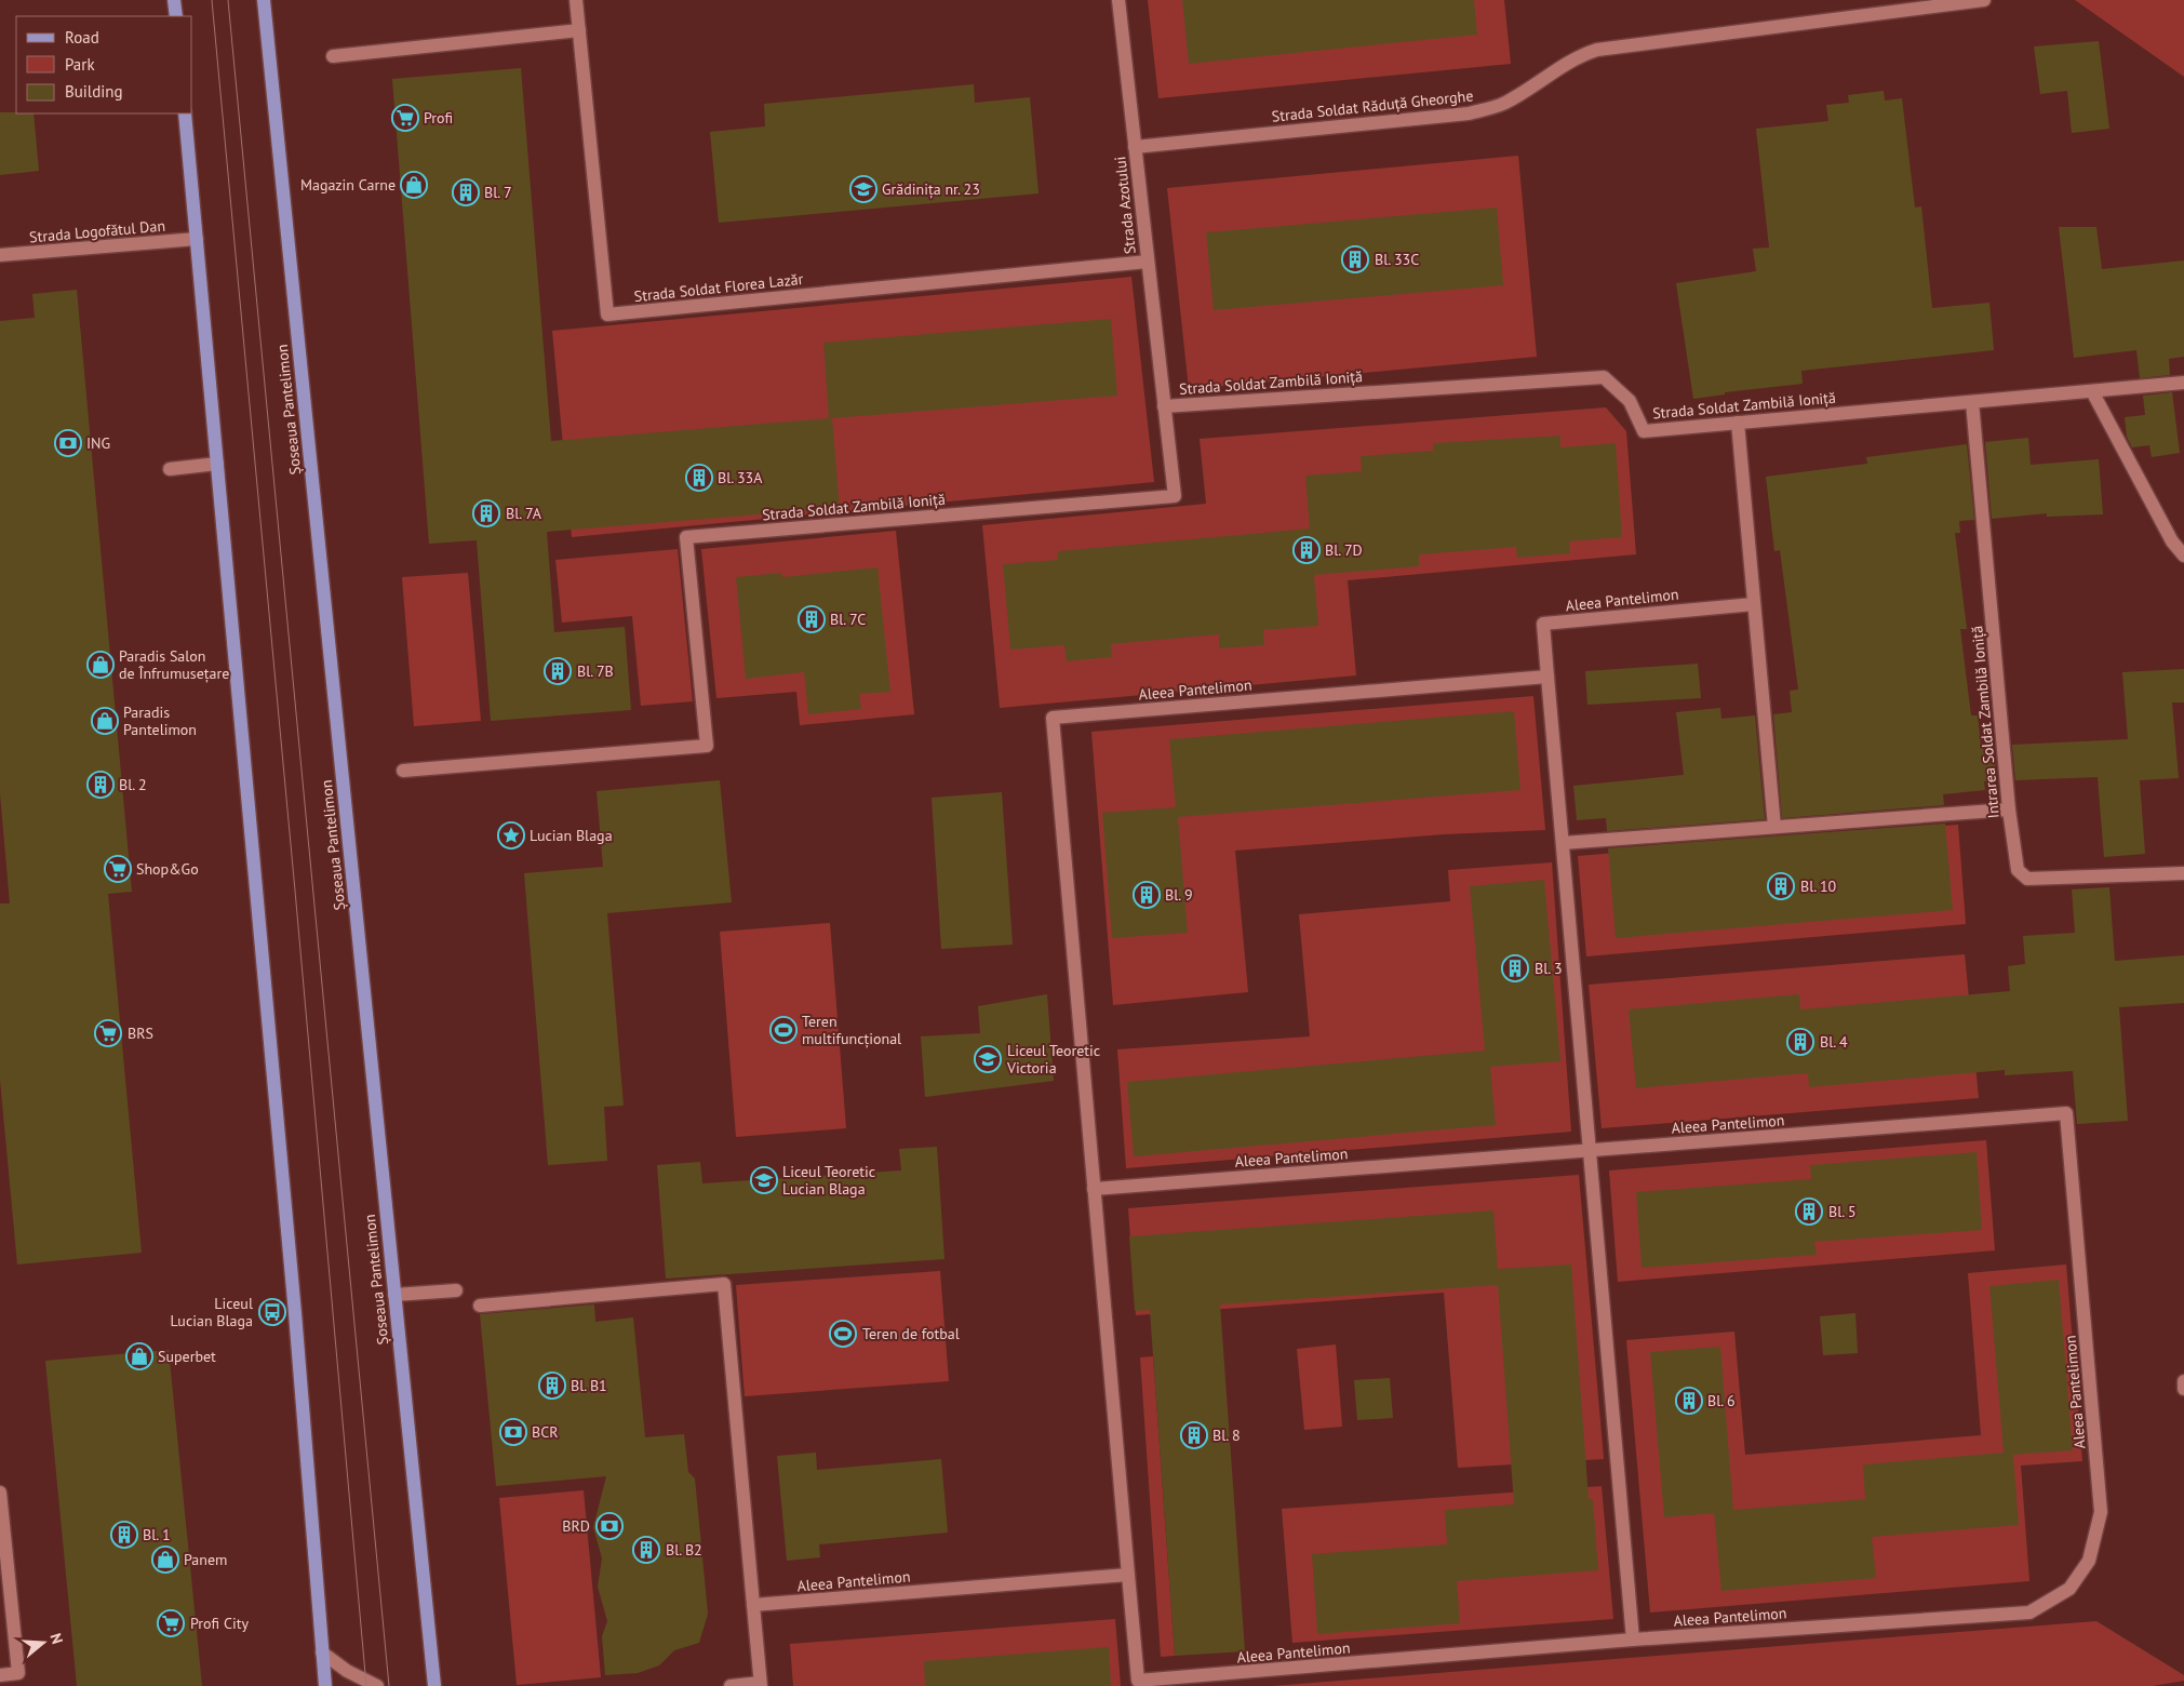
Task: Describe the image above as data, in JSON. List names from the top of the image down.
{
  "streets": {
    "main road": ["Șoseaua Pantelimon"],
    "street": [
      "Strada Soldat Răduță Gheorghe",
      "Strada Azotului",
      "Strada Logofătul Dan",
      "Strada Soldat Florea Lazăr",
      "Strada Soldat Zambilă Ioniță",
      "Aleea Pantelimon",
      "Intrarea Soldat Zambilă Ioniță"
    ]
  },
  "crossings": [
    ["Strada Soldat Răduță Gheorghe", "Strada Azotului"],
    ["Strada Azotului", "Strada Soldat Florea Lazăr"],
    ["Strada Azotului", "Strada Soldat Zambilă Ioniță"],
    ["Strada Soldat Zambilă Ioniță", "Intrarea Soldat Zambilă Ioniță"]
  ],
  "places": {
    "supermarket": [
      "Profi",
      "Shop&Go",
      "BRS",
      "Profi City"
    ],
    "shop": [
      "Magazin Carne",
      "Paradis Salon de Înfrumusețare",
      "Paradis Pantelimon",
      "Superbet",
      "Panem"
    ],
    "school or university": ["Grădinița nr. 23", "Liceul Teoretic Victoria", "Liceul Teoretic Lucian Blaga"],
    "building": [
      "Bl. 7",
      "Bl. 33C",
      "Bl. 33A",
      "Bl. 7A",
      "Bl. 7D",
      "Bl. 7C",
      "Bl. 7B",
      "Bl. 2",
      "Bl. 10",
      "Bl. 9",
      "Bl. 3",
      "Bl. 4",
      "Bl. 5",
      "Bl. B1",
      "Bl. 6",
      "Bl. 8",
      "Bl. 1",
      "Bl. B2"
    ],
    "bank": ["ING", "BCR", "BRD"],
    "place": ["Lucian Blaga"],
    "sports": ["Teren multifuncțional", "Teren de fotbal"],
    "bus stop": ["Liceul Lucian Blaga"]
  },
  "legend": ["Road", "Park", "Building"],
  "north": "right"
}
